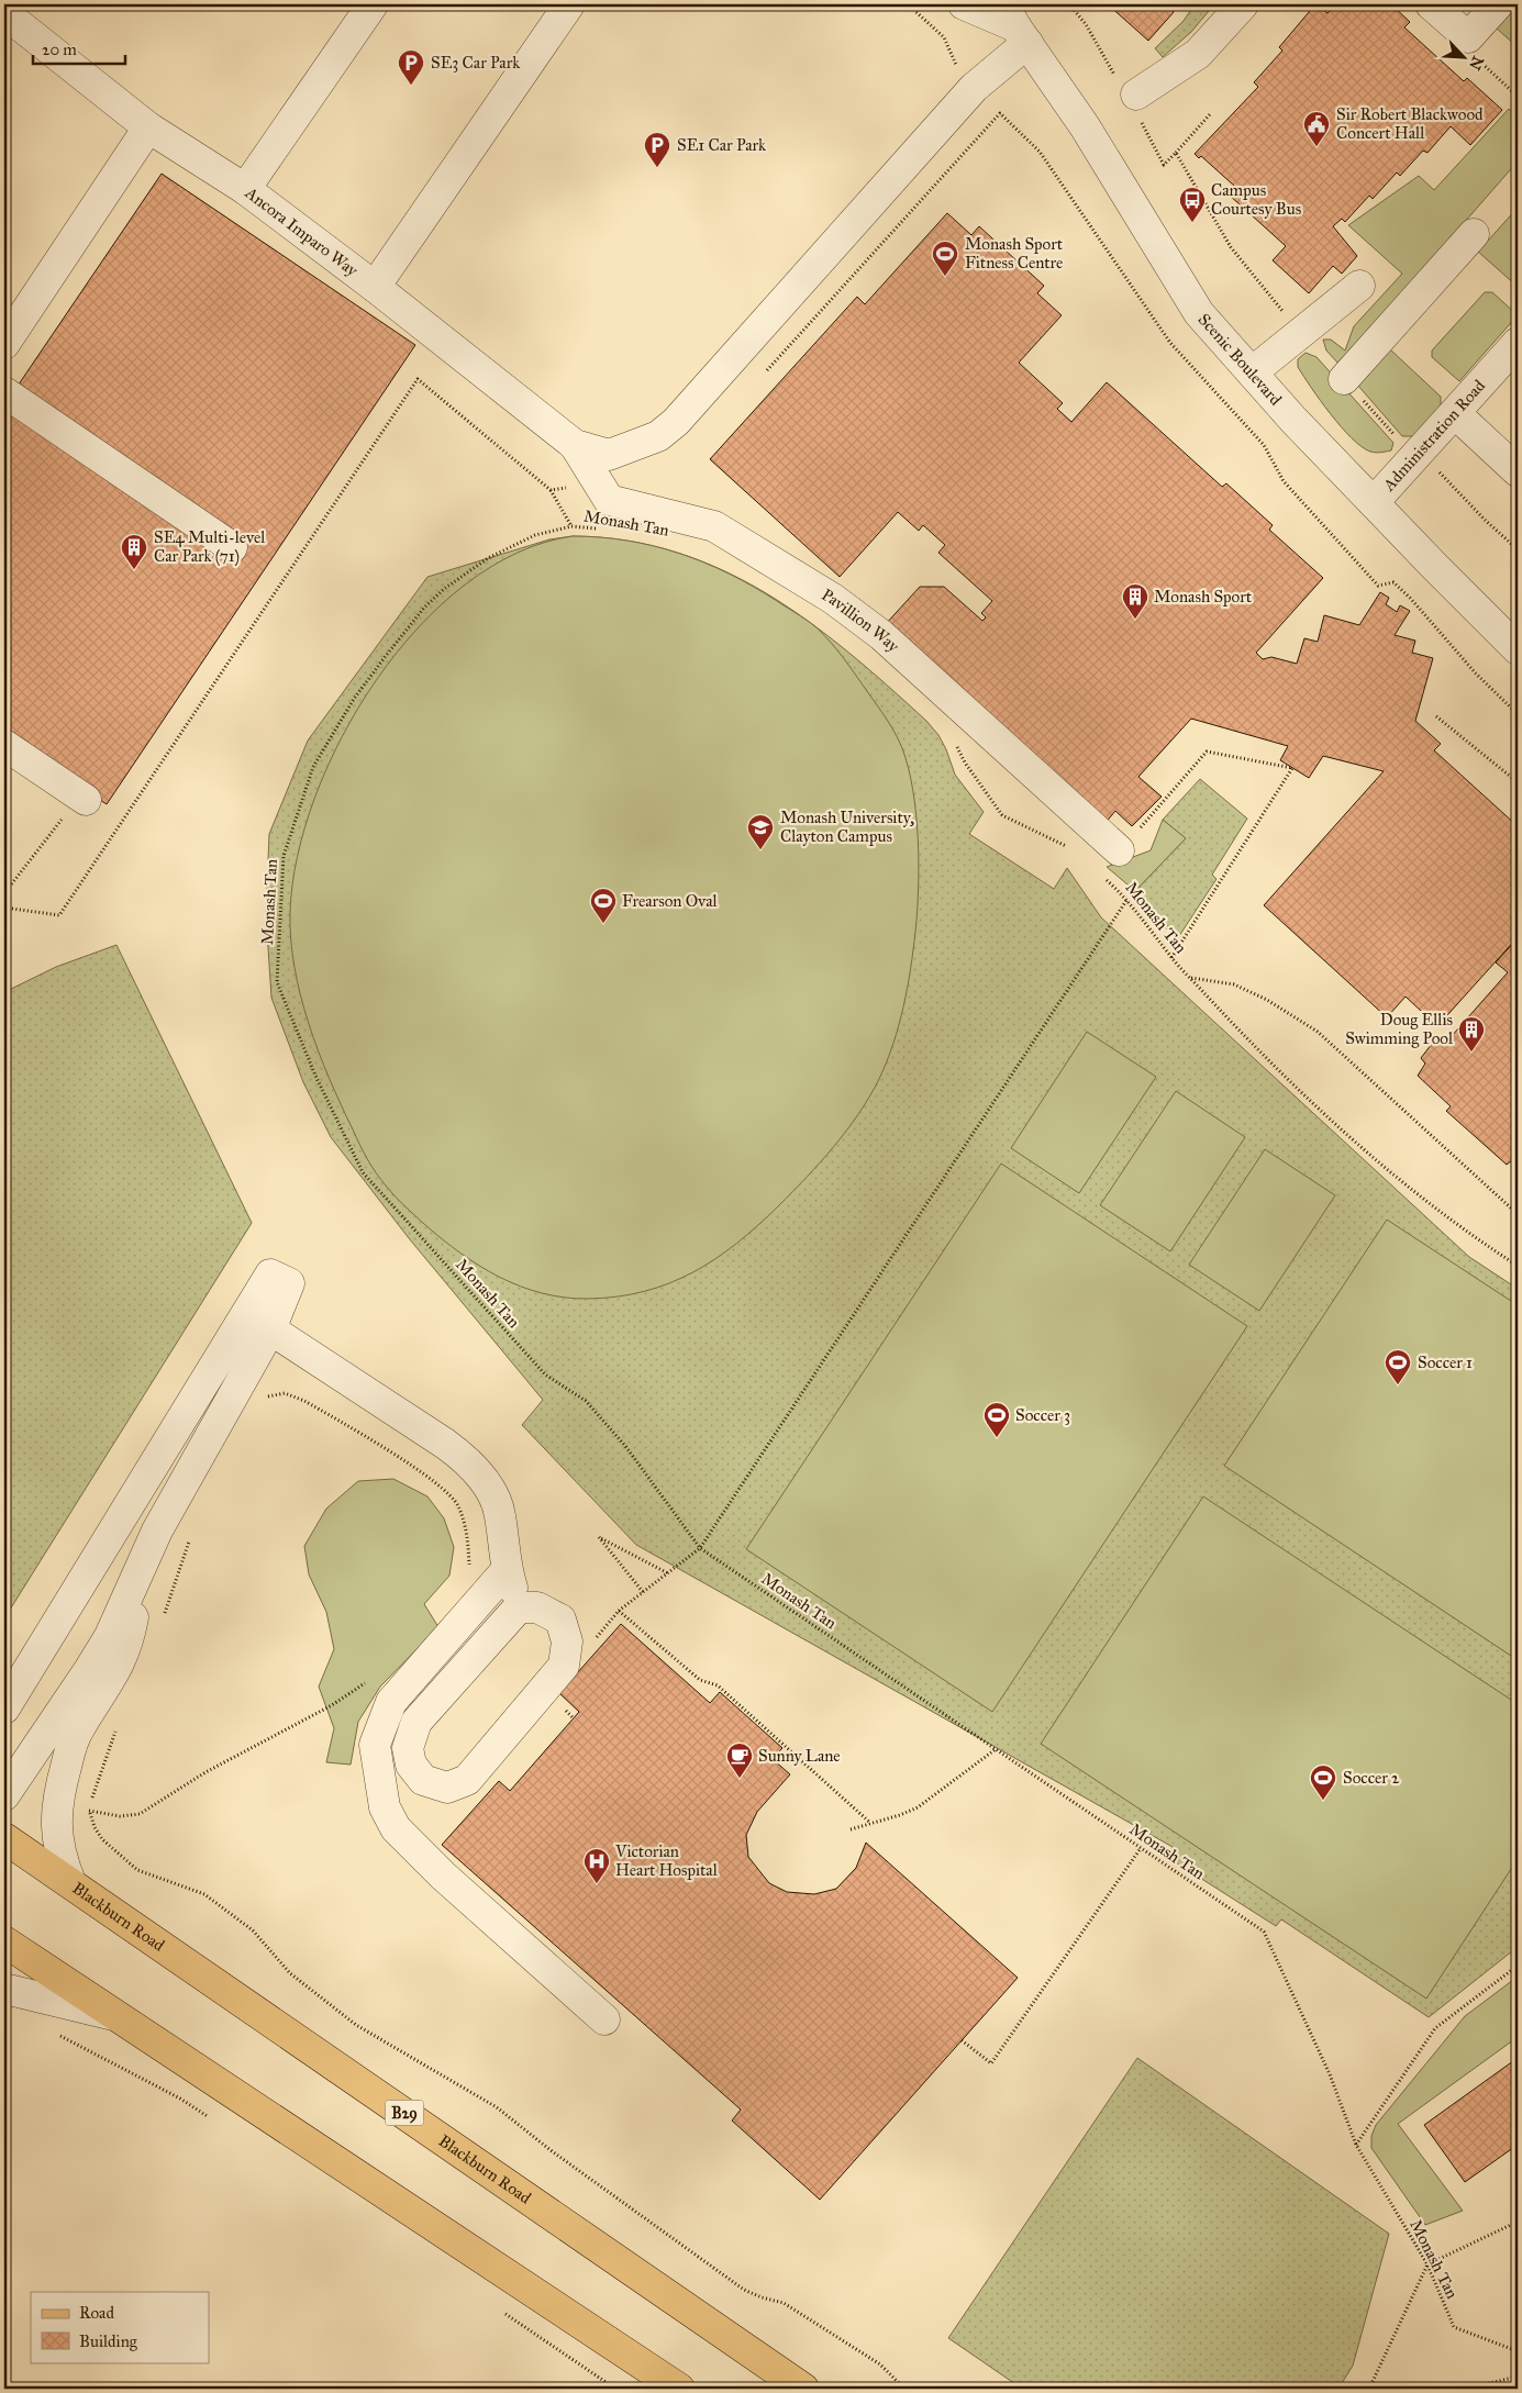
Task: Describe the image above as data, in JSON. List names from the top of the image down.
{
  "streets": {
    "main road": ["Blackburn Road", "B29"],
    "street": [
      "Ancora Imparo Way",
      "Scenic Boulevard",
      "Administration Road",
      "Pavillion Way"
    ],
    "path": ["Monash Tan"]
  },
  "crossings": [
    ["Ancora Imparo Way", "Pavillion Way"],
    ["Scenic Boulevard", "Administration Road"]
  ],
  "places": {
    "parking": ["SE3 Car Park", "SE1 Car Park"],
    "public building": ["Sir Robert Blackwood Concert Hall"],
    "bus stop": ["Campus Courtesy Bus"],
    "sports": [
      "Monash Sport Fitness Centre",
      "Frearson Oval",
      "Soccer 1",
      "Soccer 3",
      "Soccer 2"
    ],
    "building": ["SE4 Multi-level Car Park (71)", "Monash Sport", "Doug Ellis Swimming Pool"],
    "school or university": ["Monash University, Clayton Campus"],
    "cafe": ["Sunny Lane"],
    "hospital": ["Victorian Heart Hospital"]
  },
  "legend": ["Road", "Building"],
  "scale_bar": "20 m",
  "north": "bottom right"
}
